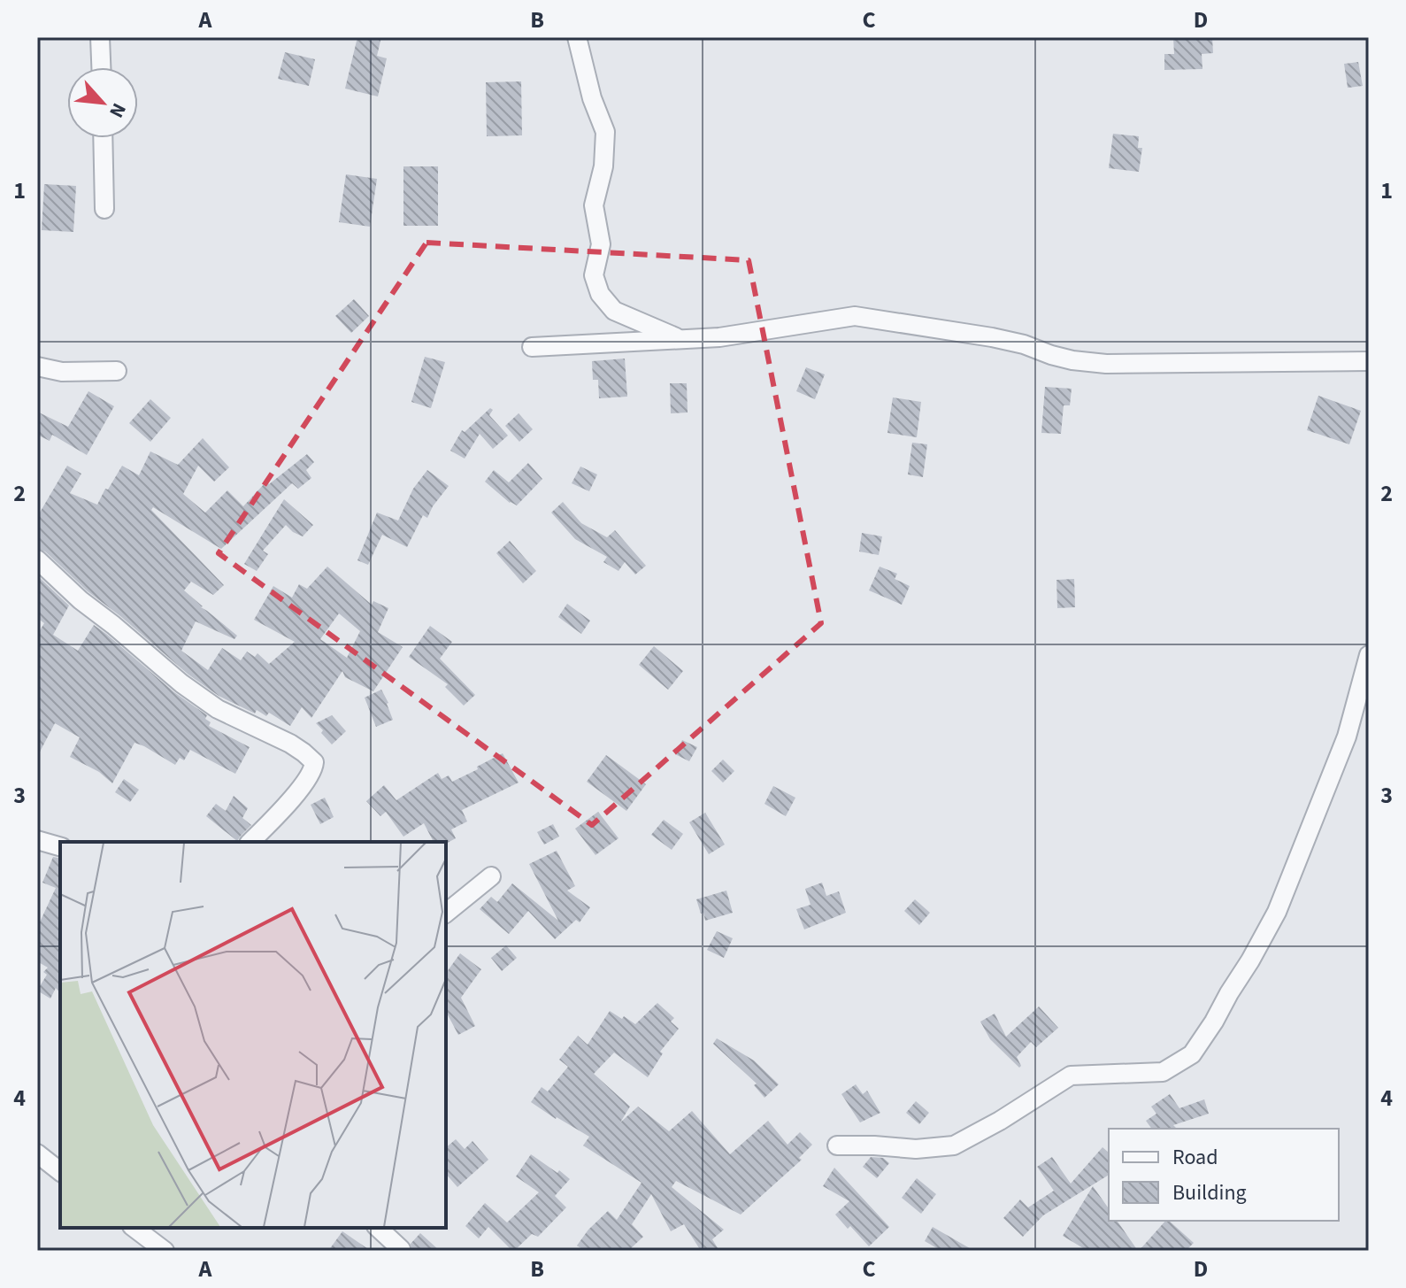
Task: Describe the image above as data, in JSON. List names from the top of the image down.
{
  "legend": ["Road", "Building"],
  "north": "bottom right",
  "grid": {
    "columns": [
      "A",
      "B",
      "C",
      "D"
    ],
    "rows": [
      "1",
      "2",
      "3",
      "4"
    ]
  }
}
